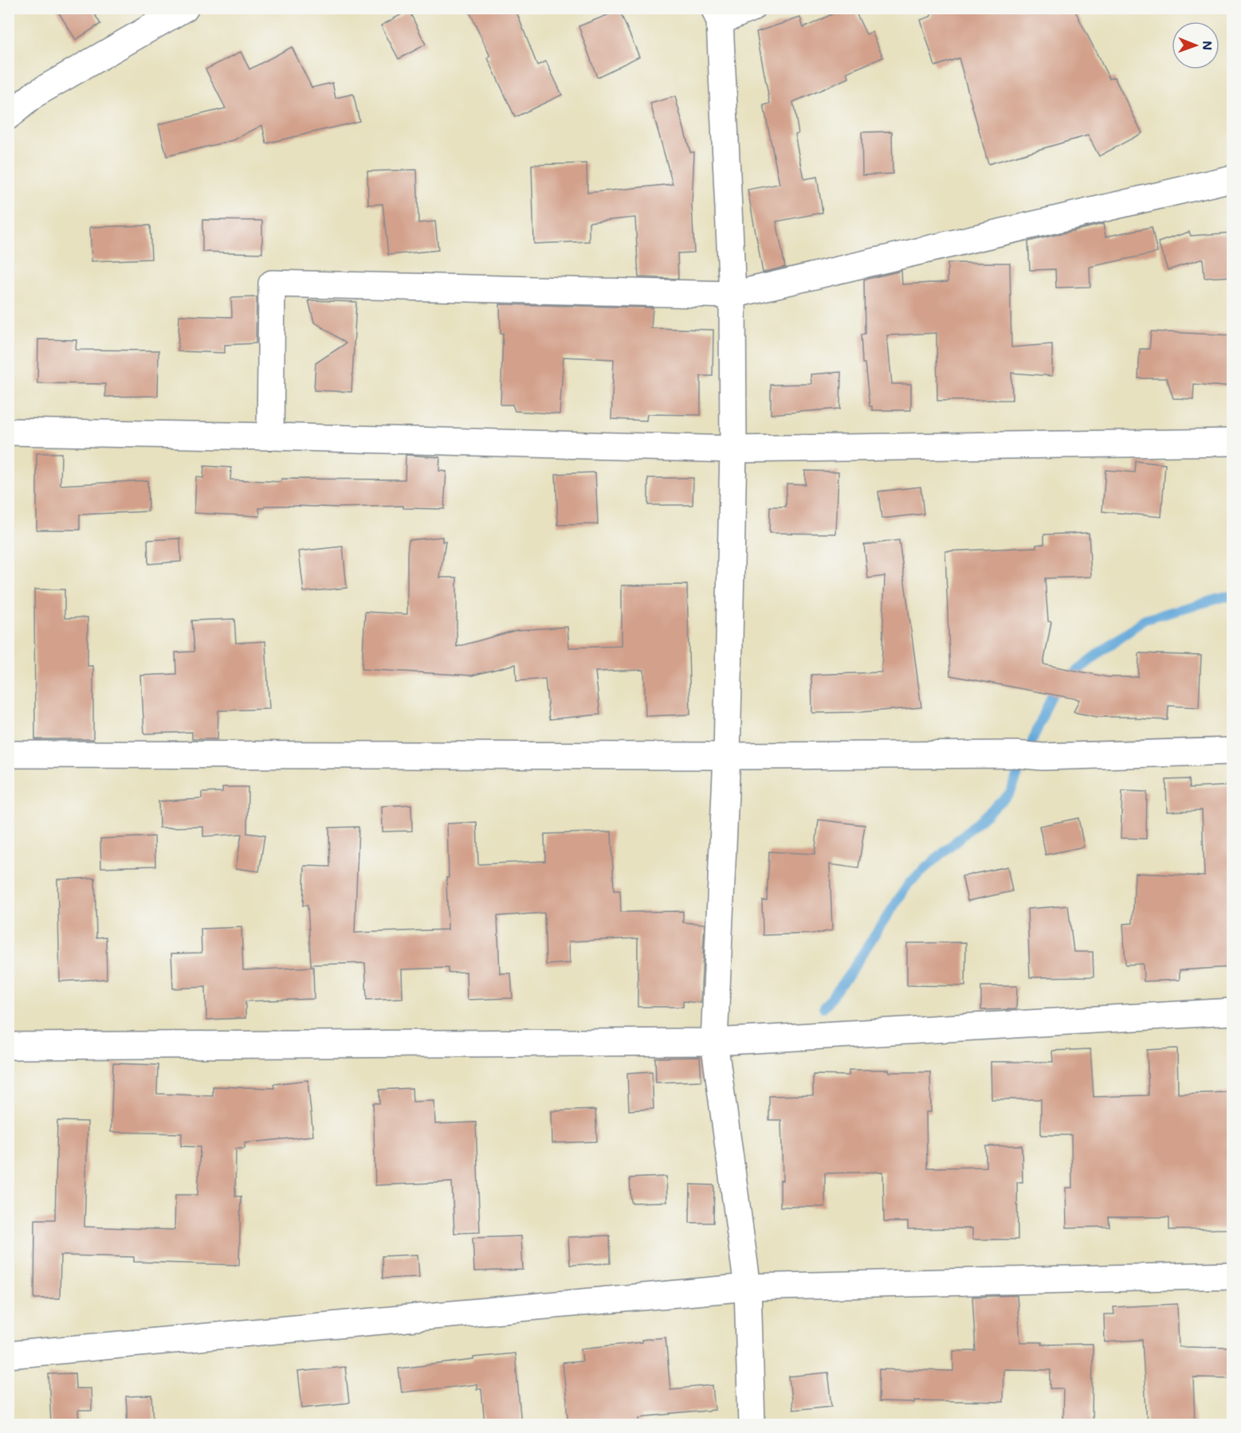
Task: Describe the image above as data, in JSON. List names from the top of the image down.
{
  "north": "right"
}
